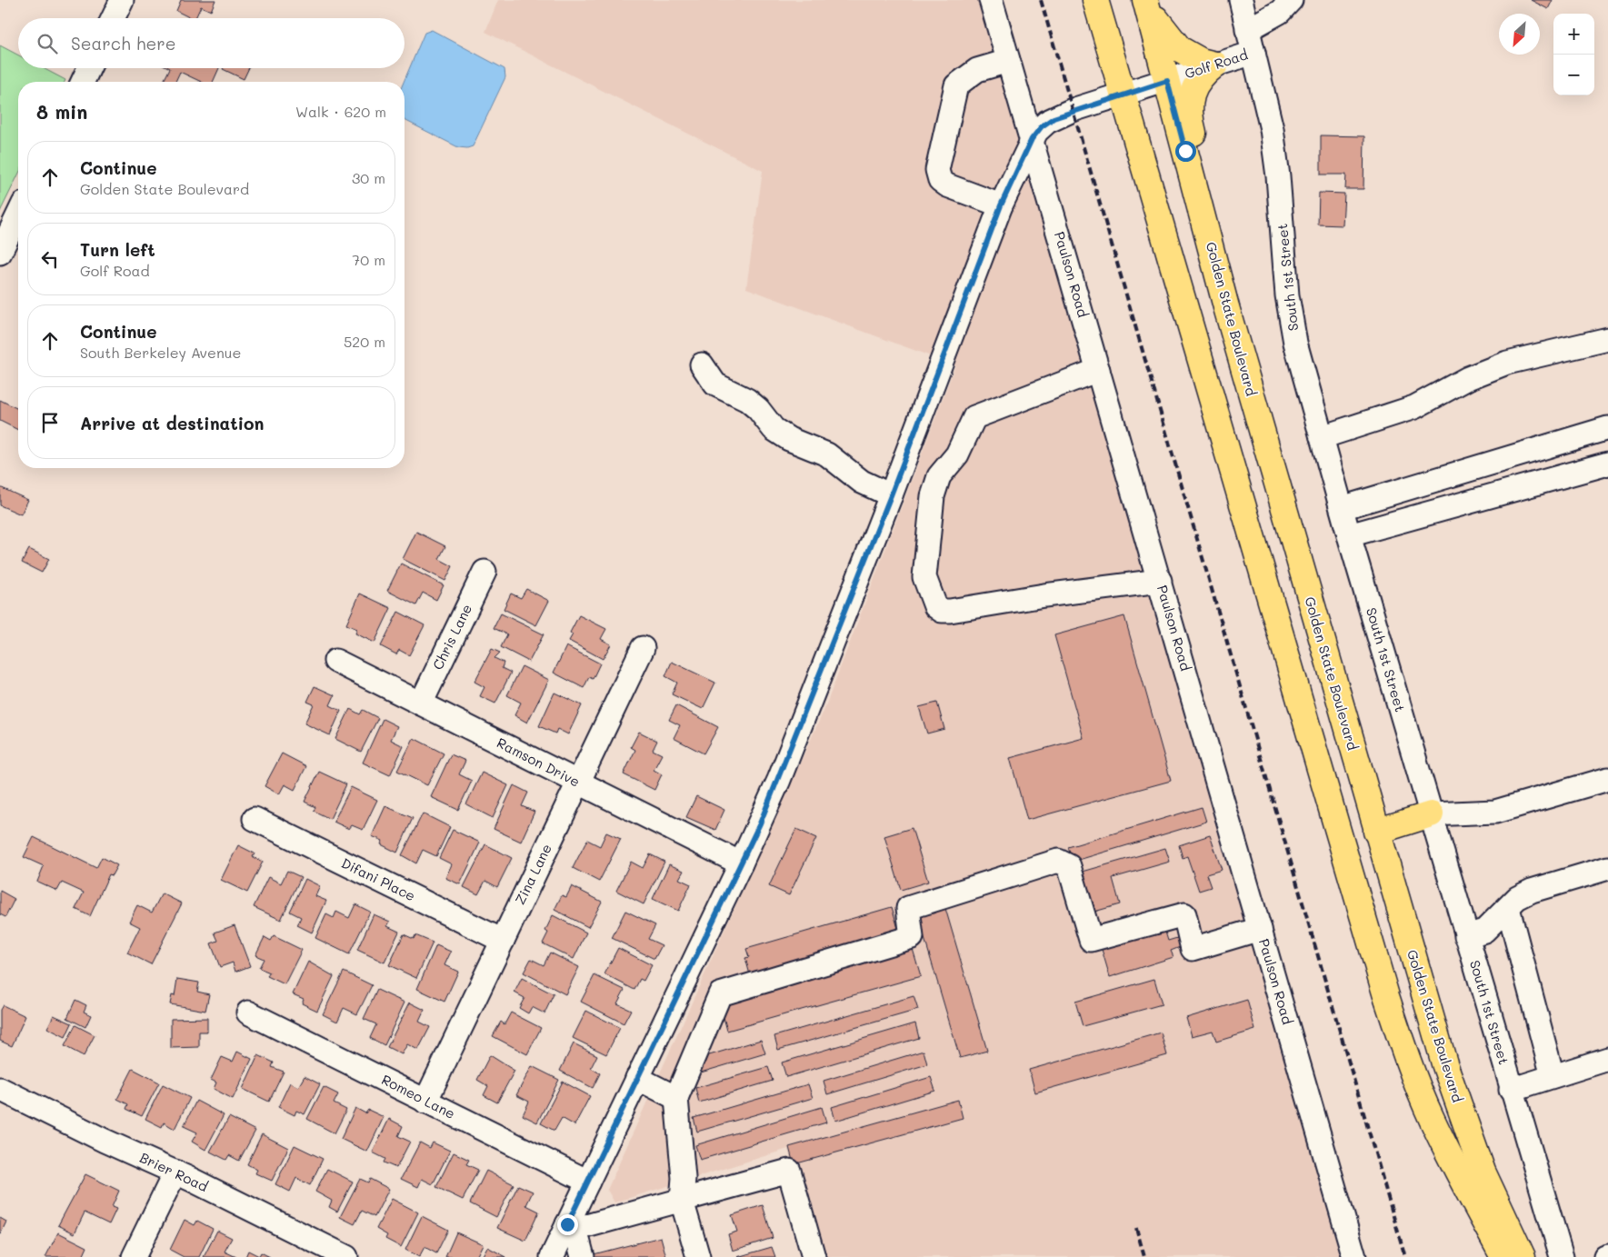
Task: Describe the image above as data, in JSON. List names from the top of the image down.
{
  "streets": {
    "main road": ["Golden State Boulevard"],
    "street": [
      "Golf Road",
      "Paulson Road",
      "South 1st Street",
      "Chris Lane",
      "Ramson Drive",
      "Zina Lane",
      "Difani Place",
      "Romeo Lane",
      "Brier Road"
    ]
  },
  "crossings": [
    ["Golf Road", "Paulson Road"],
    ["Golf Road", "South 1st Street"],
    ["Golf Road", "Golden State Boulevard"],
    ["Golf Road", "Ramson Drive"],
    ["Golf Road", "Romeo Lane"],
    ["Chris Lane", "Ramson Drive"],
    ["Ramson Drive", "Zina Lane"],
    ["Zina Lane", "Difani Place"],
    ["Zina Lane", "Romeo Lane"]
  ],
  "north": "bottom left",
  "page": {
    "map_buttons": ["+", "−"],
    "search": "Search here",
    "heading": ["8 min", "Walk · 620 m"],
    "list": [
      ["Continue", "Golden State Boulevard", "30 m"],
      ["Turn left", "Golf Road", "70 m"],
      ["Continue", "South Berkeley Avenue", "520 m"],
      "Arrive at destination"
    ]
  }
}
